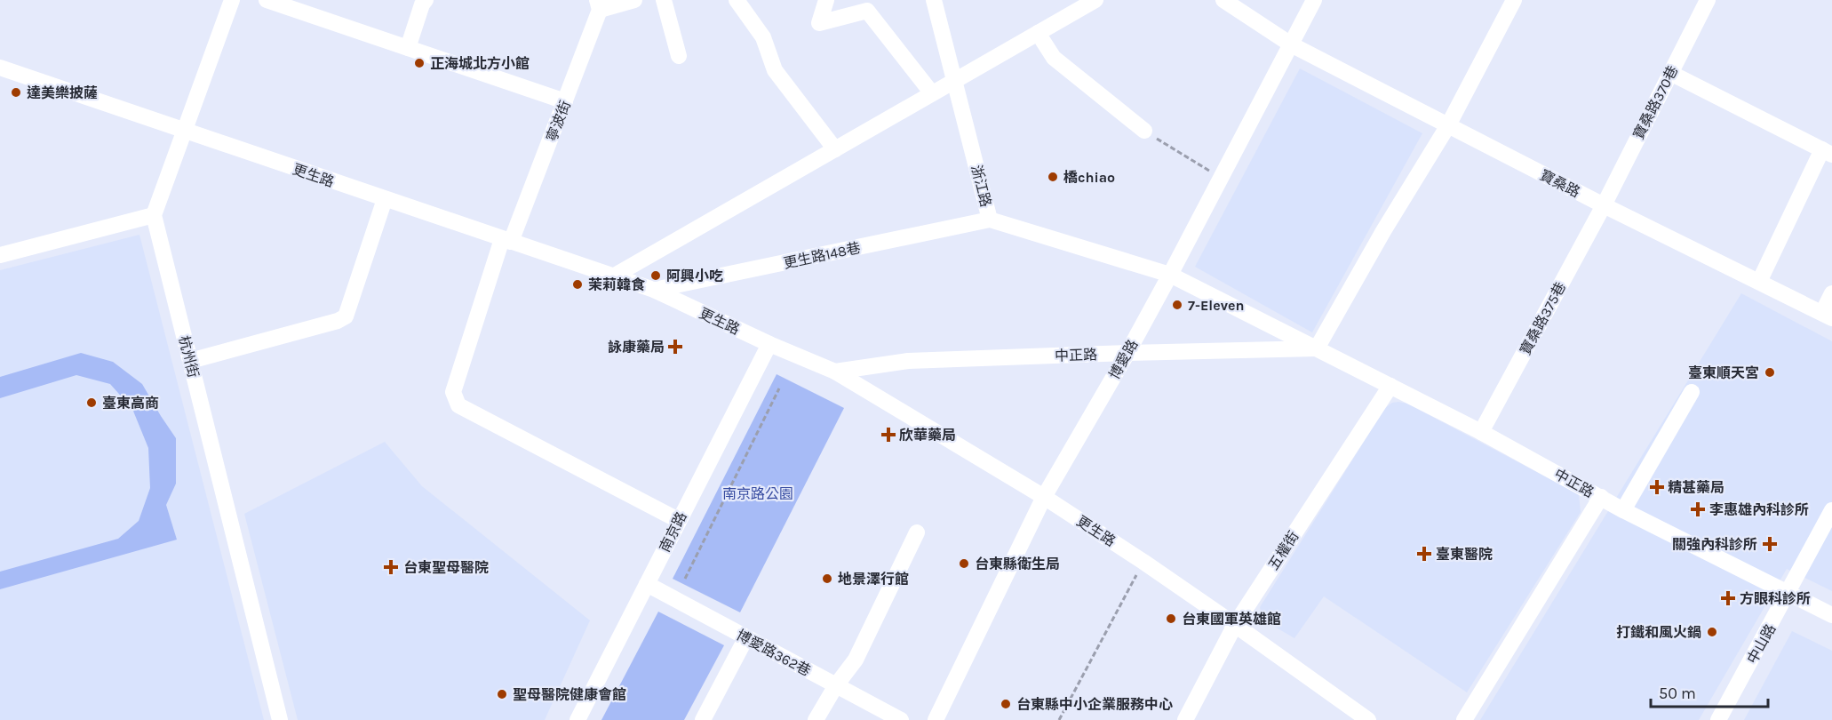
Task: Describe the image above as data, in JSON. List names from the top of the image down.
{
  "streets": {
    "street": [
      "寶桑路370巷",
      "寧波街",
      "更生路",
      "寶桑路",
      "浙江路",
      "更生路148巷",
      "寶桑路375巷",
      "中正路",
      "杭州街",
      "博愛路",
      "南京路",
      "五權街",
      "中山路",
      "博愛路362巷"
    ]
  },
  "crossings": [
    ["寶桑路370巷", "寶桑路"],
    ["寶桑路370巷", "寶桑路375巷"],
    ["寧波街", "更生路"],
    ["寧波街", "南京路"],
    ["更生路", "更生路148巷"],
    ["更生路", "中正路"],
    ["更生路", "博愛路"],
    ["更生路", "南京路"],
    ["更生路", "五權街"],
    ["寶桑路", "寶桑路375巷"],
    ["寶桑路", "博愛路"],
    ["浙江路", "更生路148巷"],
    ["浙江路", "中正路"],
    ["浙江路", "博愛路"],
    ["寶桑路375巷", "中正路"],
    ["中正路", "博愛路"],
    ["中正路", "五權街"],
    ["中正路", "中山路"],
    ["南京路", "博愛路362巷"]
  ],
  "parks": ["南京路公園"],
  "places": {
    "other": [
      "正海城北方小館",
      "達美樂披薩",
      "橋chiao",
      "阿興小吃",
      "茉莉韓食",
      "7-Eleven",
      "臺東順天宮",
      "臺東高商",
      "台東縣衛生局",
      "地景澤行館",
      "台東國軍英雄館",
      "打鐵和風火鍋",
      "聖母醫院健康會館",
      "台東縣中小企業服務中心"
    ],
    "health": [
      "詠康藥局",
      "欣華藥局",
      "精甚藥局",
      "李惠雄內科診所",
      "關強內科診所",
      "臺東醫院",
      "台東聖母醫院",
      "方眼科診所"
    ]
  },
  "scale_bar": "50 m"
}
